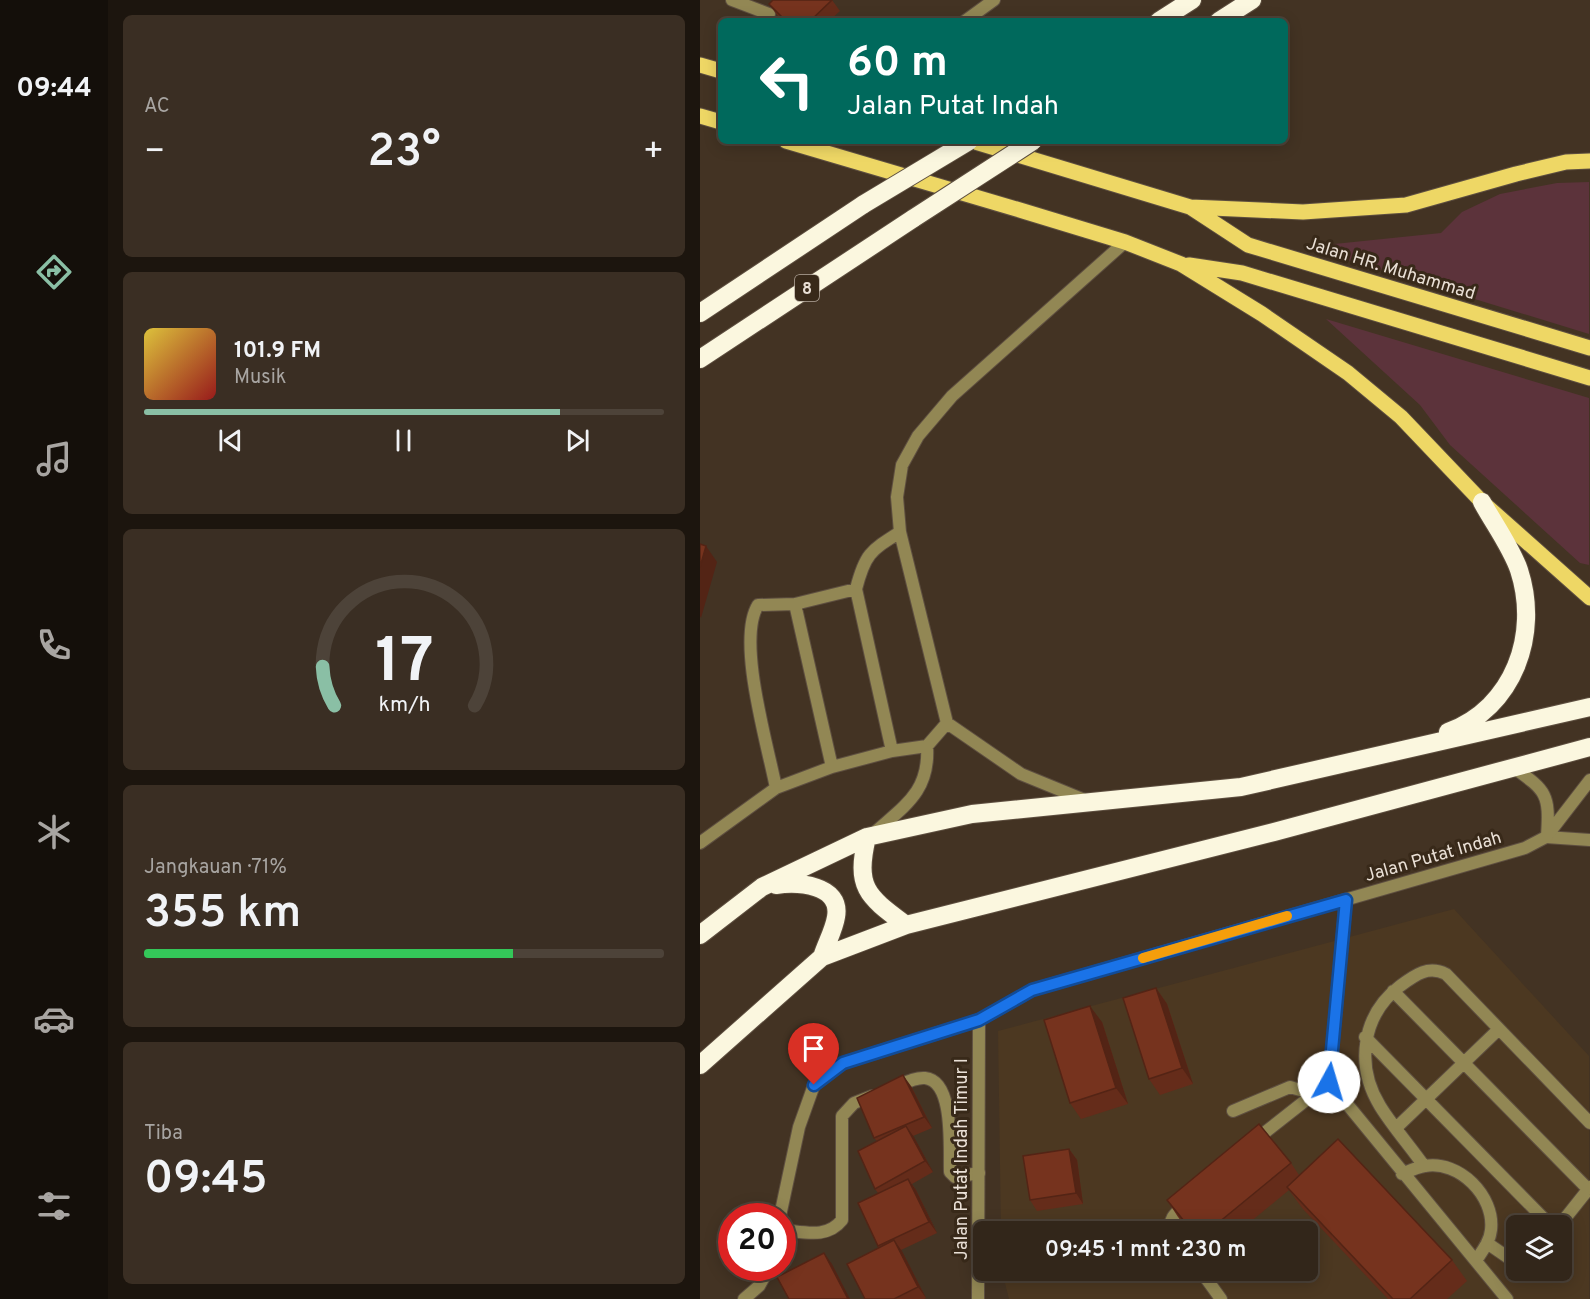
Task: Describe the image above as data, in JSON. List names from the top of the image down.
{
  "streets": {
    "highway": ["8"],
    "main road": ["Jalan HR. Muhammad"],
    "street": ["Jalan Putat Indah", "Jalan Putat Indah Timur I"]
  },
  "crossings": [
    ["Jalan Putat Indah", "Jalan Putat Indah Timur I"]
  ],
  "page": {
    "tabs": "09:44",
    "tile": [
      "AC",
      ["Jangkauan · 71%", "355 km"],
      ["Tiba", "09:45"]
    ],
    "turn": ["60 m", "Jalan Putat Indah"],
    "heat": ["−", "23°", "+"],
    "song": ["101.9 FM", "Musik"],
    "limit": "20",
    "trip": "09:45 · 1 mnt · 230 m",
    "gauge": ["17", "km/h"]
  }
}
